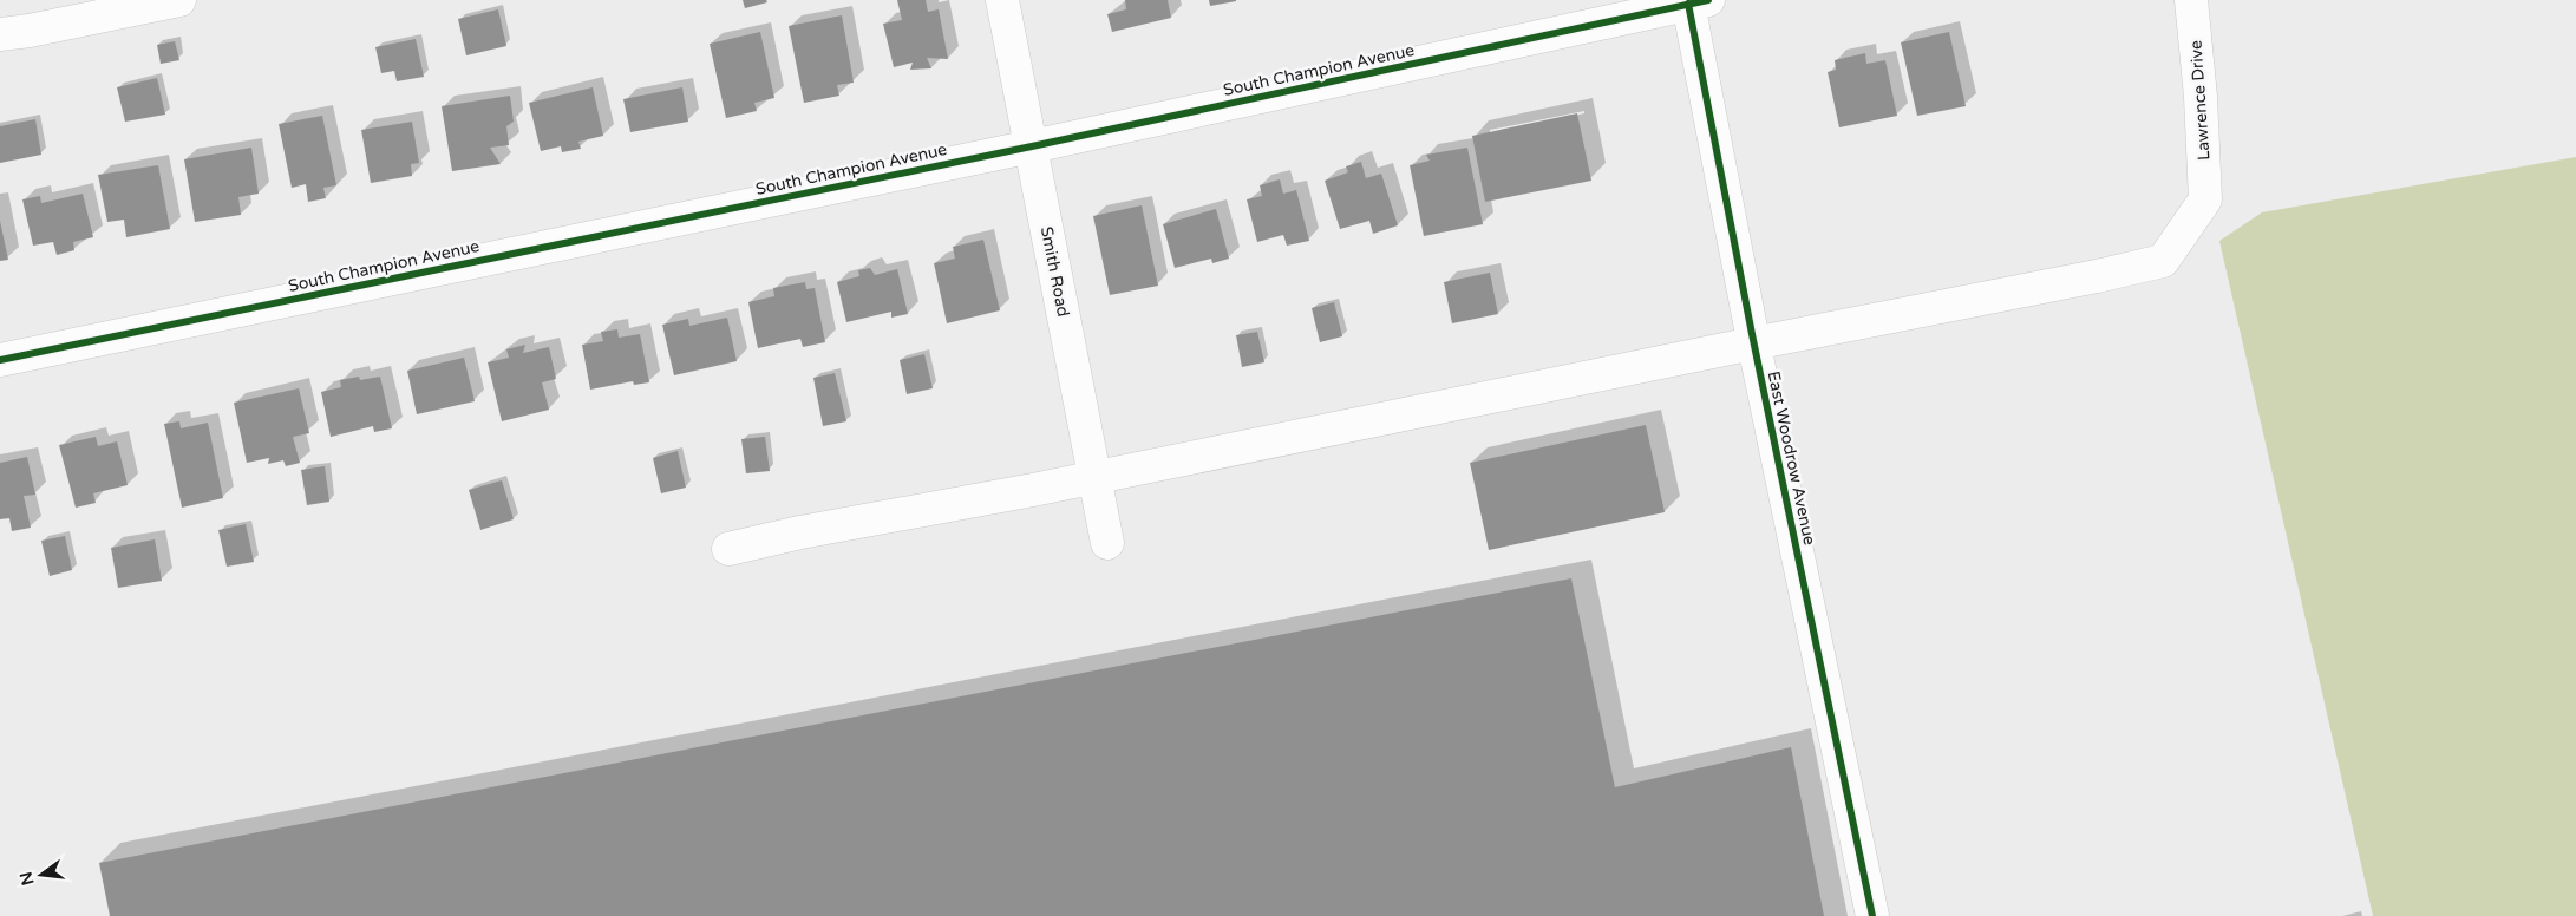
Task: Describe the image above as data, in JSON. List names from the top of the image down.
{
  "streets": {
    "street": [
      "South Champion Avenue",
      "Lawrence Drive",
      "Smith Road",
      "East Woodrow Avenue"
    ]
  },
  "crossings": [
    ["South Champion Avenue", "Smith Road"],
    ["South Champion Avenue", "East Woodrow Avenue"],
    ["Lawrence Drive", "East Woodrow Avenue"]
  ],
  "north": "left"
}
